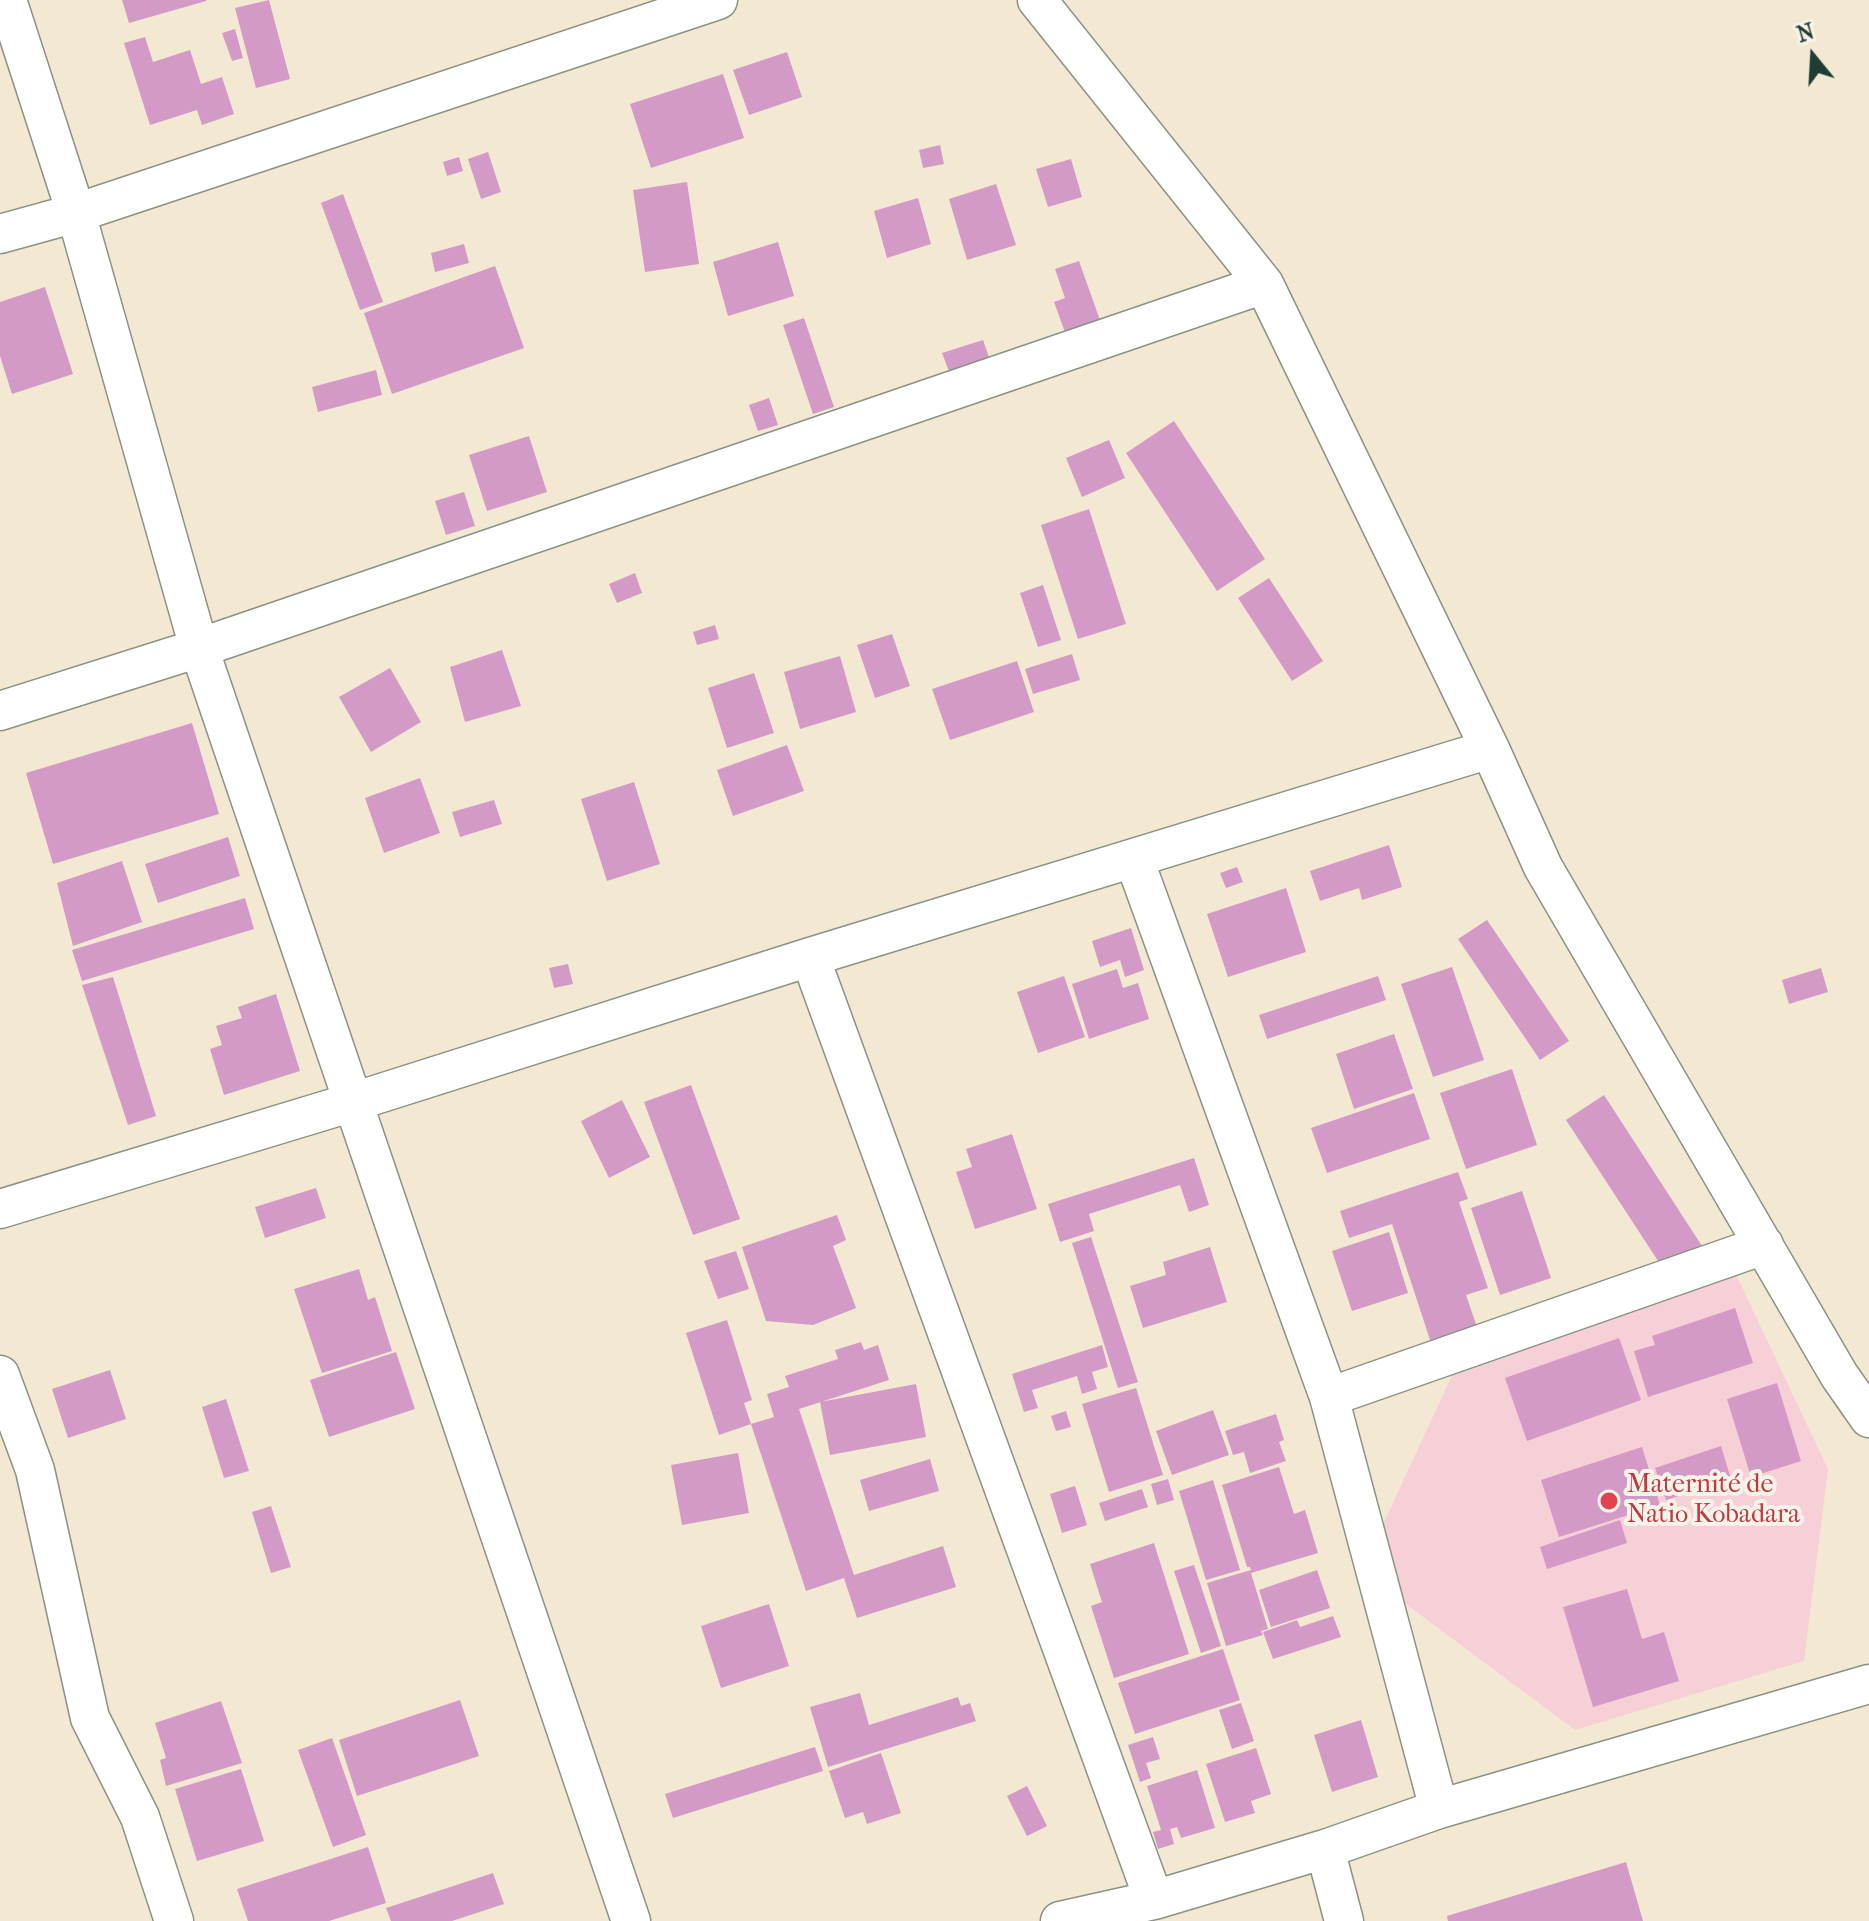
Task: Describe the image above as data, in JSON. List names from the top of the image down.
{
  "places": ["Maternité de Natio Kobadara"],
  "north": "top"
}
